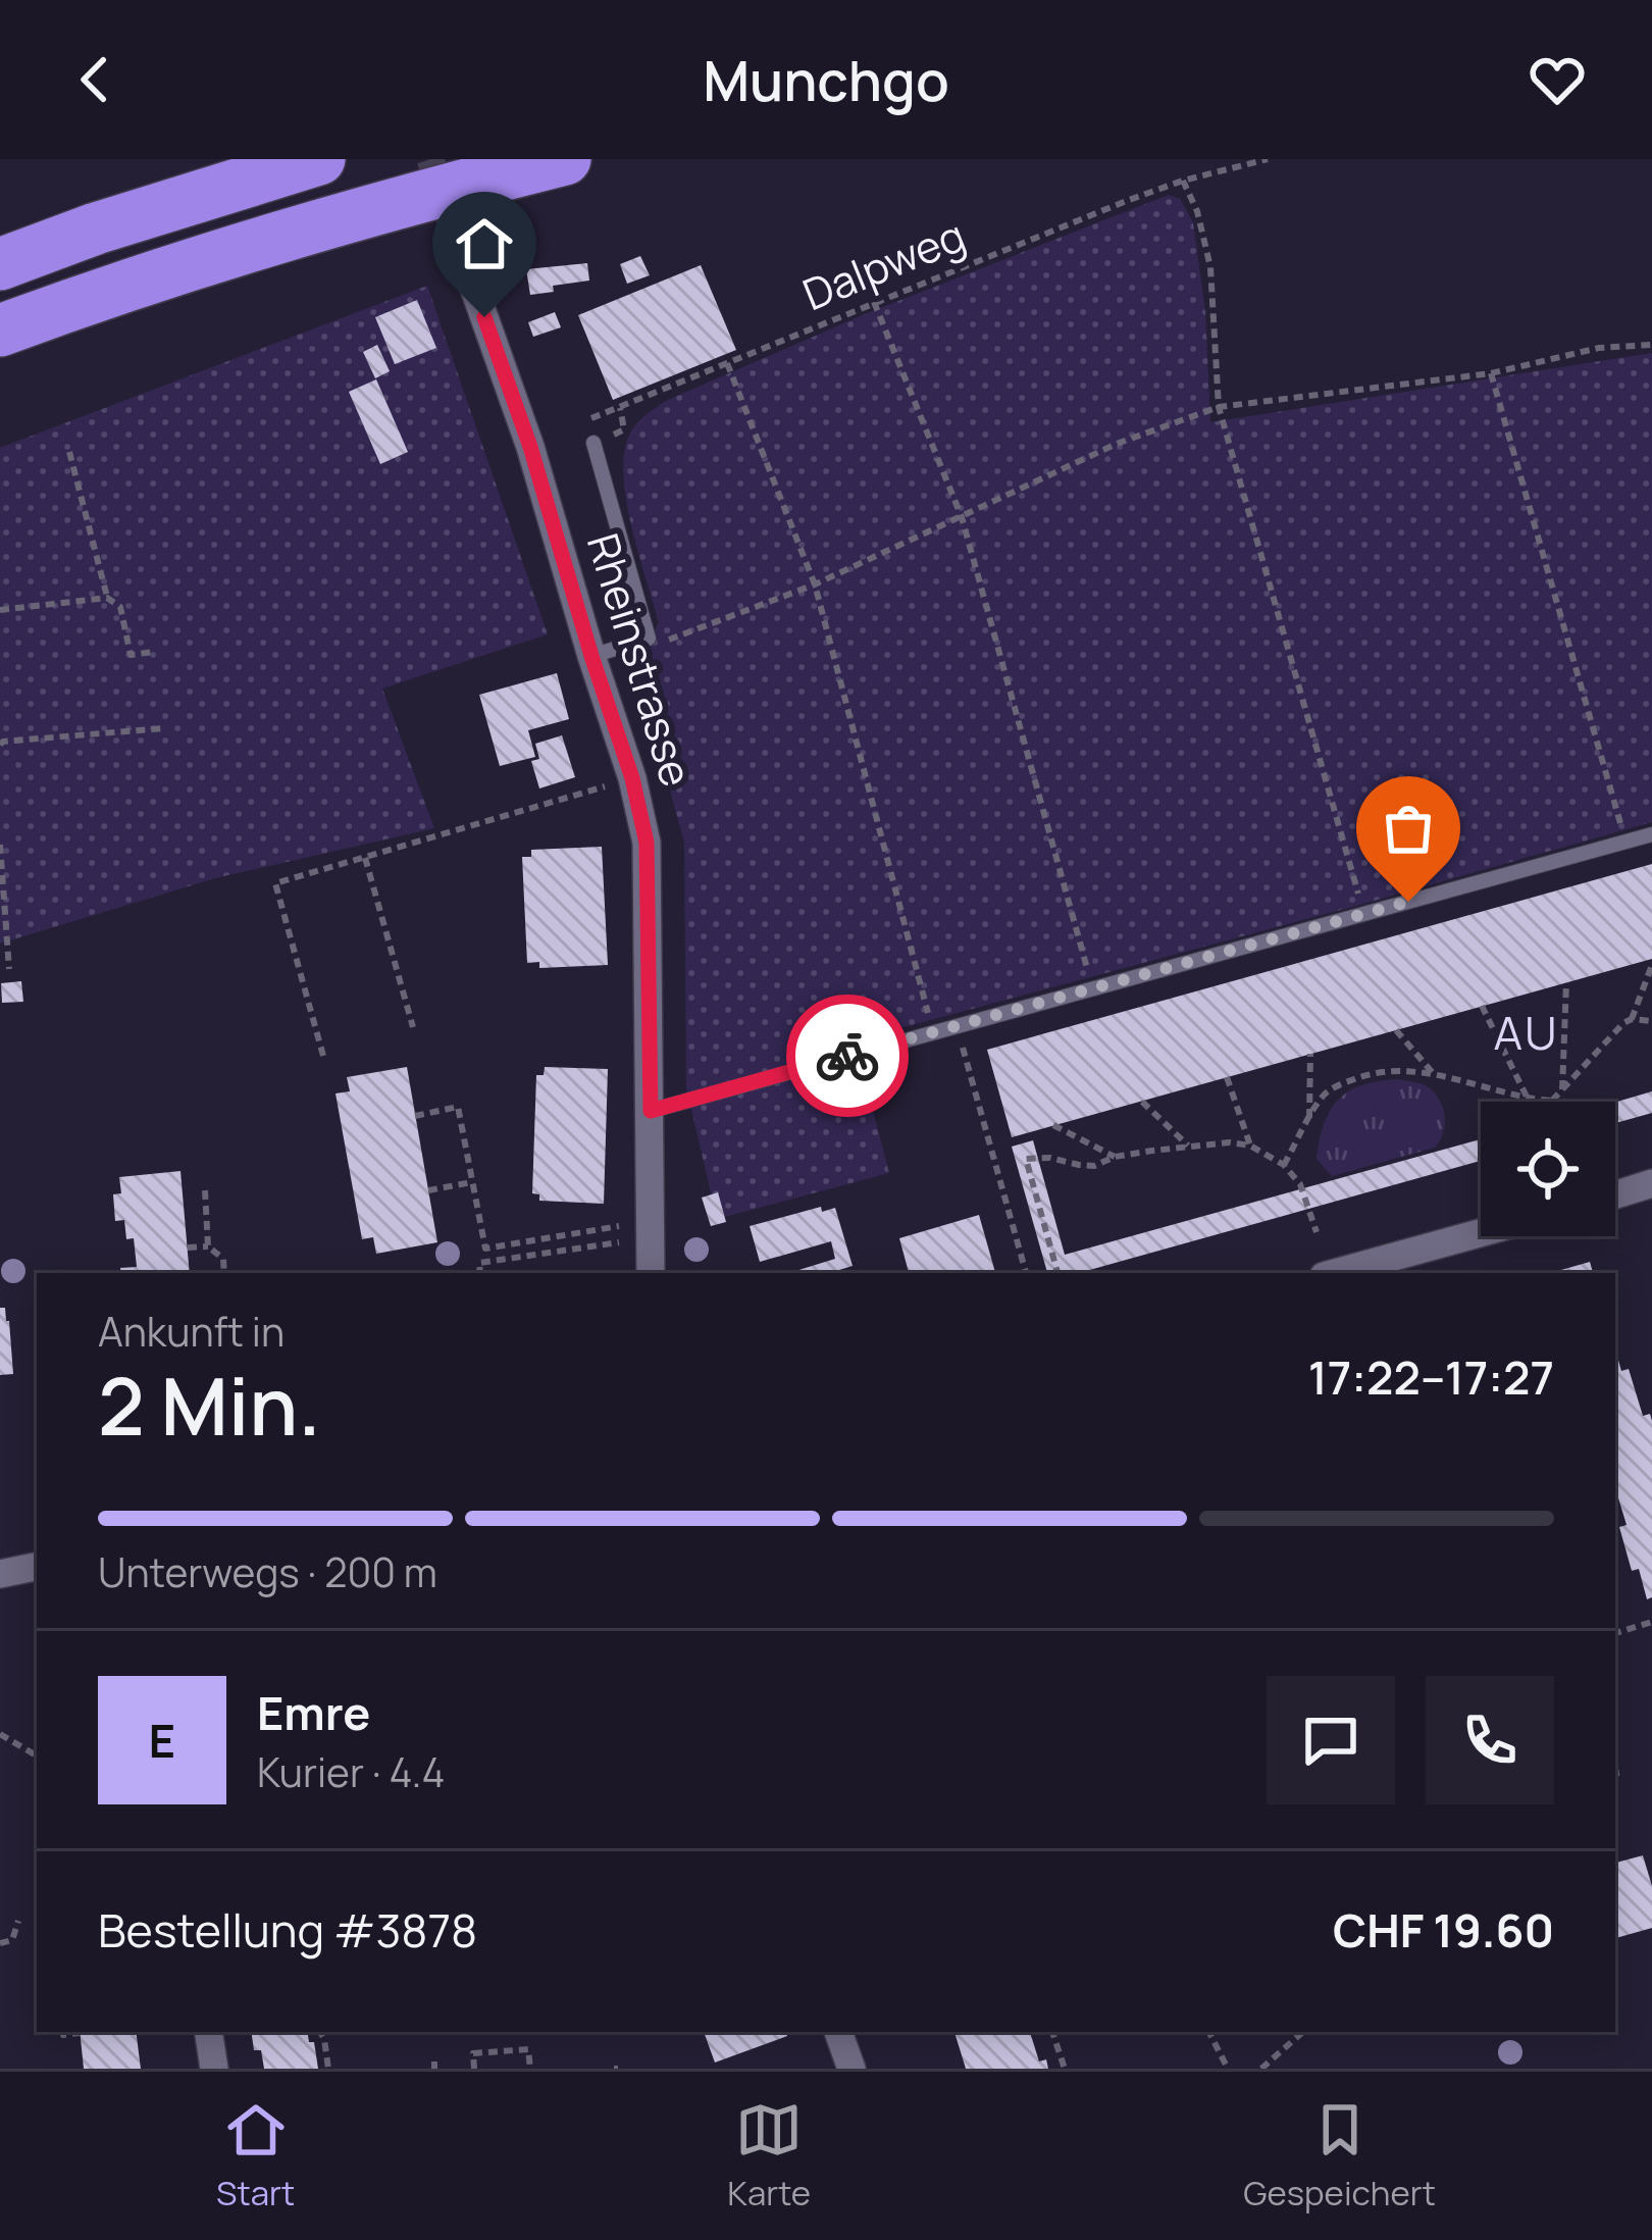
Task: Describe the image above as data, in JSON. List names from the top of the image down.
{
  "streets": {
    "street": ["Rheinstrasse"],
    "path": ["Dalpweg"]
  },
  "crossings": [
    ["Dalpweg", "Rheinstrasse"]
  ],
  "districts": ["AU"],
  "page": {
    "header": "Munchgo",
    "heading": ["2 Min.", "Ankunft in", "17:22–17:27"],
    "panel": [
      "Emre",
      "Kurier · 4.4",
      "Bestellung #3878",
      "CHF 19.60"
    ],
    "bar": "Unterwegs · 200 m",
    "round": "E",
    "tabs": ["Start", "Karte", "Gespeichert"]
  }
}
